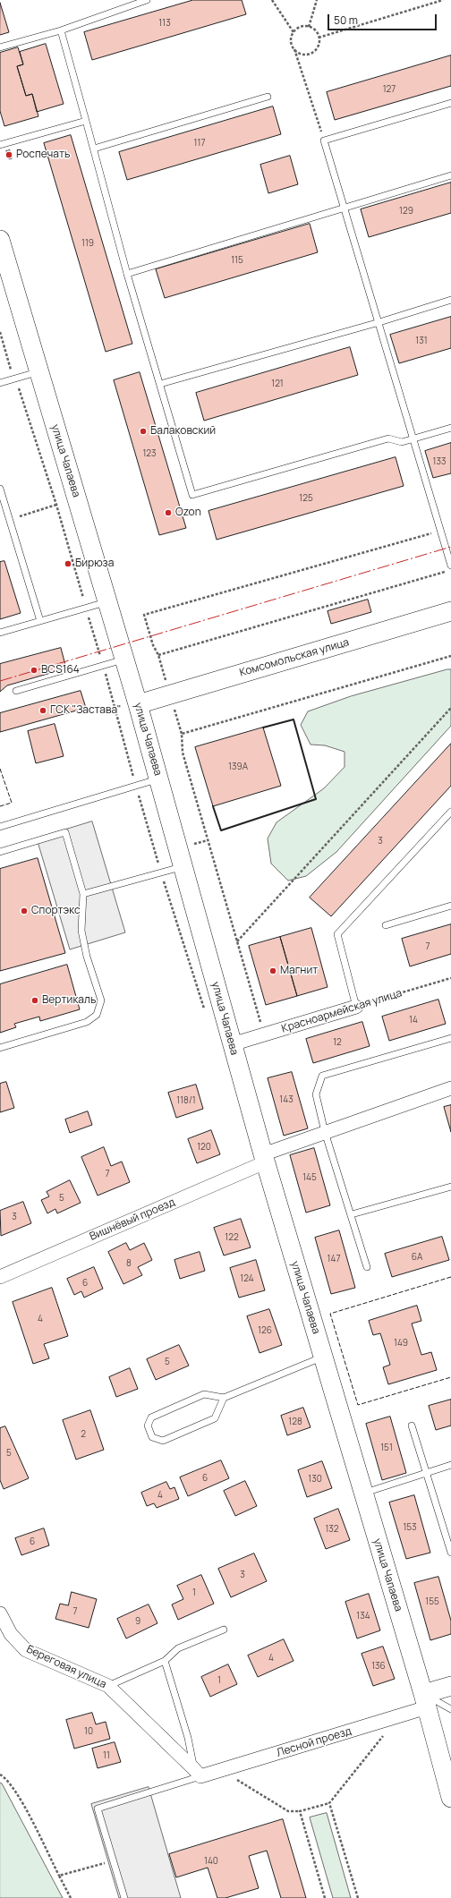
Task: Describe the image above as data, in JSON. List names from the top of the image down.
{
  "streets": {
    "street": [
      "улица Чапаева",
      "Комсомольская улица",
      "Красноармейская улица",
      "Вишнёвый проезд",
      "Береговая улица",
      "Лесной проезд"
    ]
  },
  "crossings": [
    ["улица Чапаева", "Комсомольская улица"],
    ["улица Чапаева", "Красноармейская улица"],
    ["улица Чапаева", "Вишнёвый проезд"],
    ["улица Чапаева", "Лесной проезд"],
    ["Береговая улица", "Лесной проезд"]
  ],
  "places": [
    "Роспечать",
    "Балаковский",
    "Ozon",
    "Бирюза",
    "BCS164",
    "ГСК \"Застава\"",
    "Спортэкс",
    "Магнит",
    "Вертикаль"
  ],
  "house_numbers": [
    "113",
    "127",
    "117",
    "129",
    "119",
    "115",
    "131",
    "121",
    "123",
    "133",
    "125",
    "139А",
    "3",
    "7",
    "14",
    "12",
    "143",
    "118/1",
    "120",
    "7",
    "145",
    "5",
    "3",
    "122",
    "6А",
    "147",
    "8",
    "124",
    "6",
    "4",
    "126",
    "149",
    "5",
    "128",
    "2",
    "151",
    "5",
    "6",
    "130",
    "4",
    "153",
    "132",
    "6",
    "3",
    "1",
    "155",
    "7",
    "134",
    "9",
    "4",
    "136",
    "1",
    "10",
    "11",
    "140"
  ],
  "scale_bar": "50 m"
}
